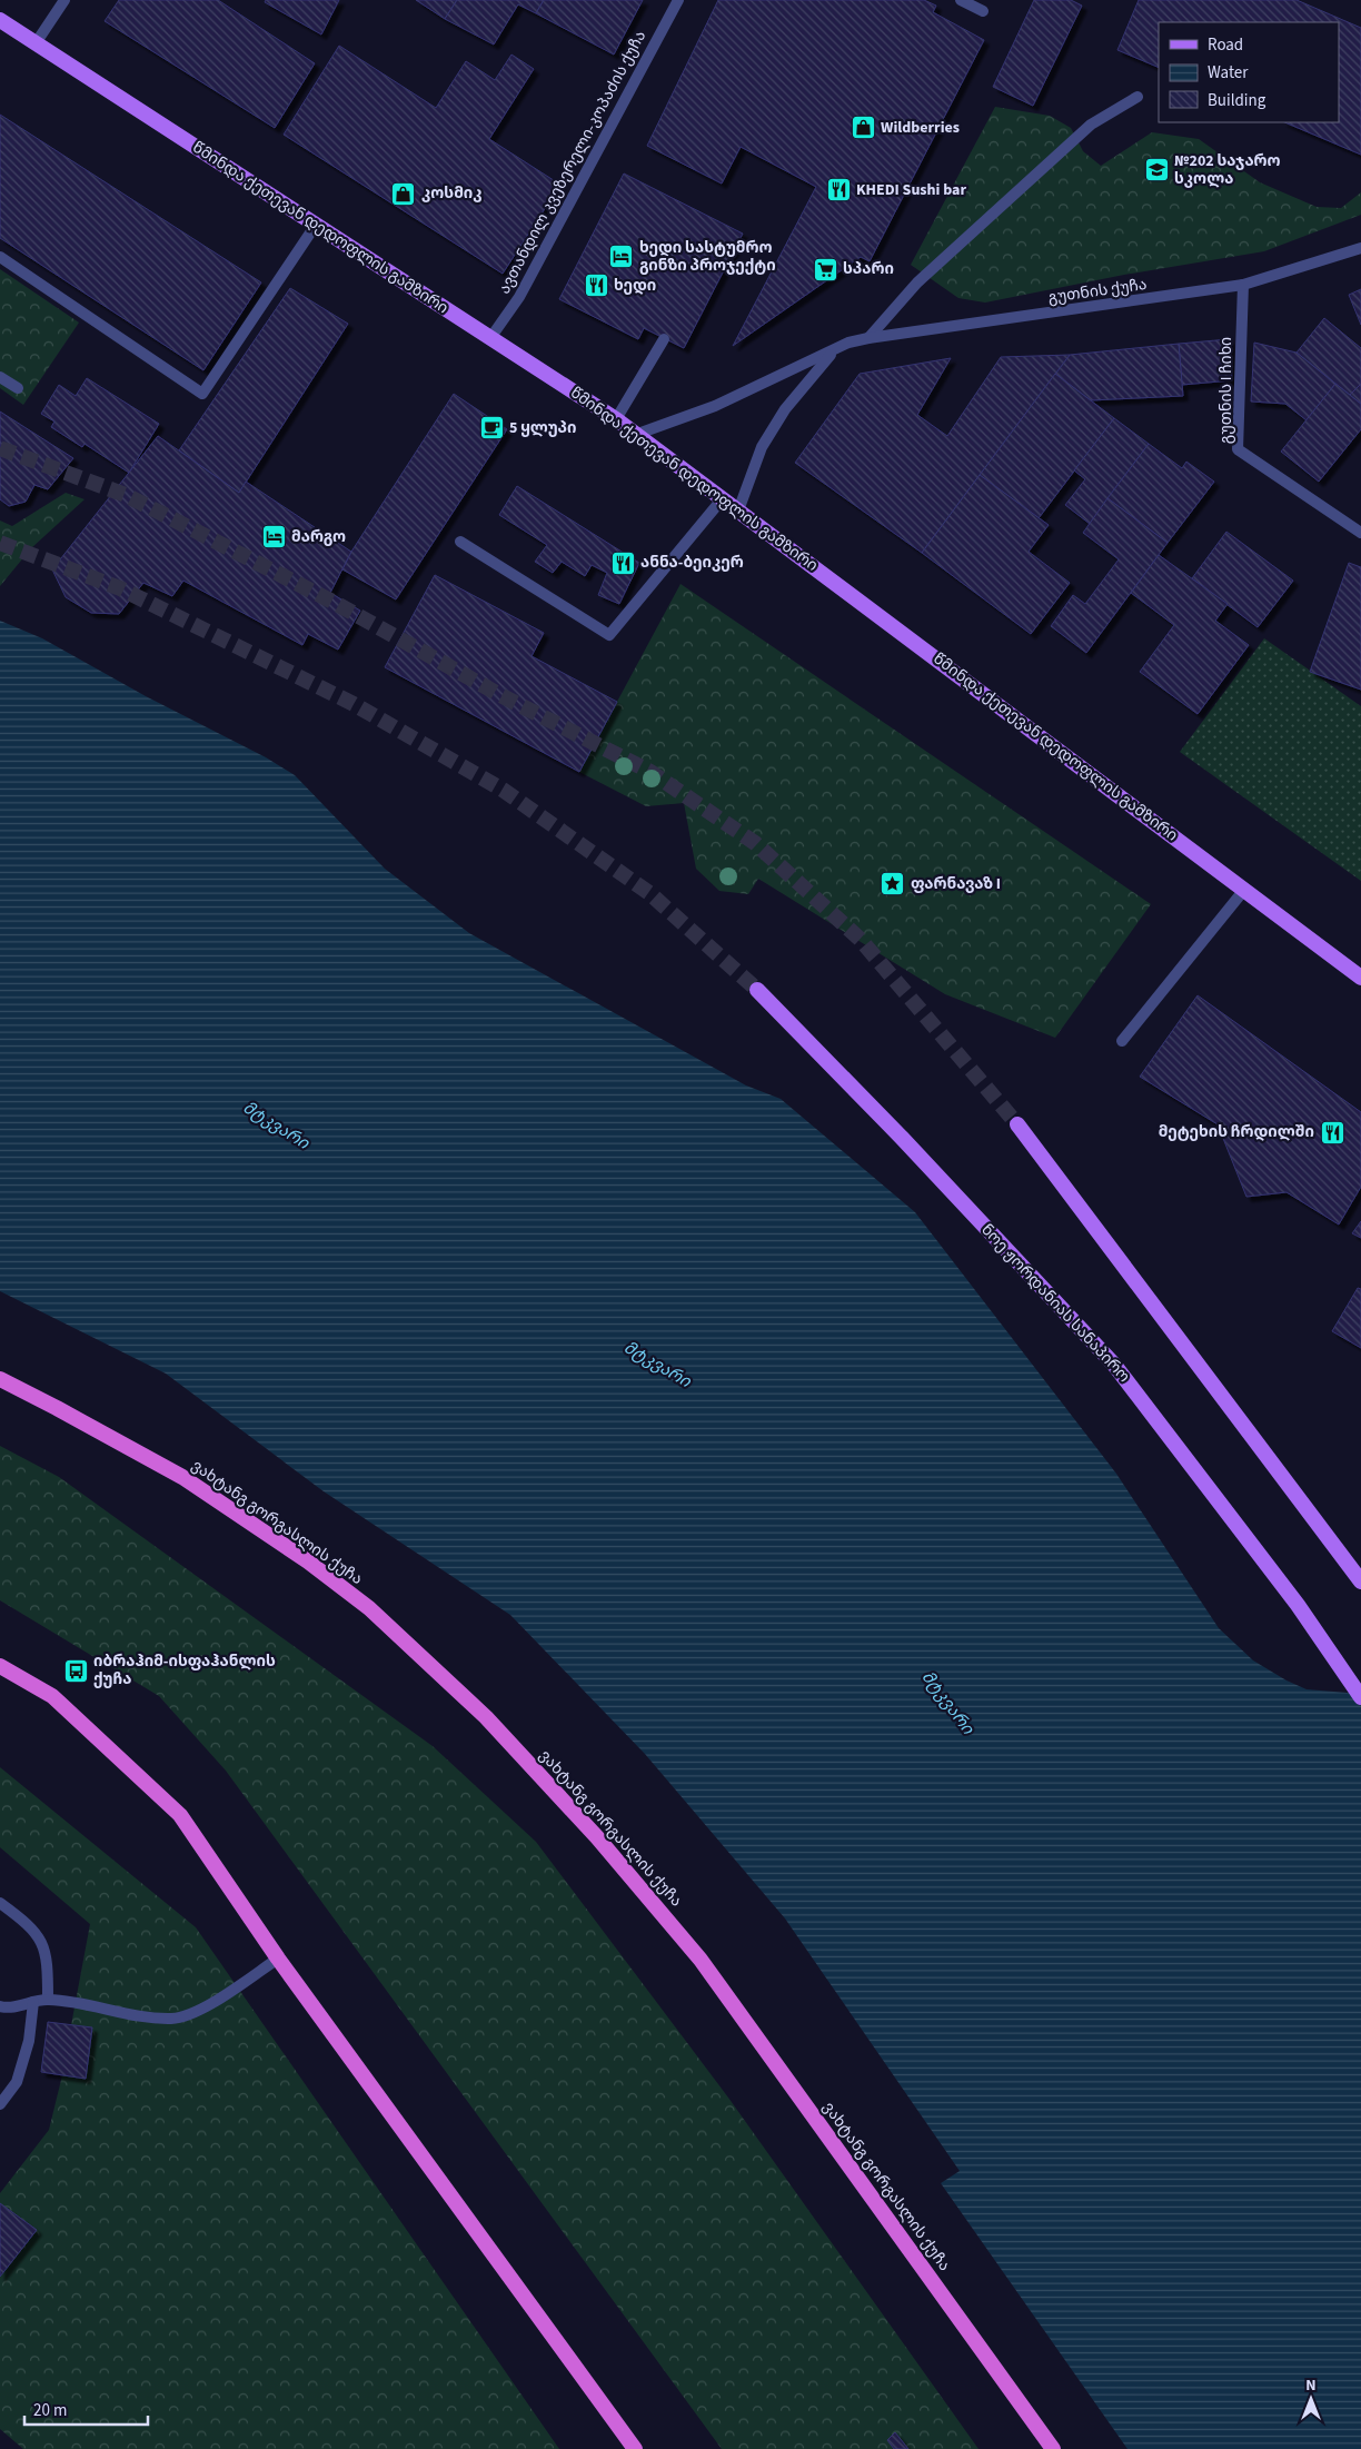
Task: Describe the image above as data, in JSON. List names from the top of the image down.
{
  "streets": {
    "highway": ["ვახტანგ გორგასლის ქუჩა"],
    "main road": ["წმინდა ქეთევან დედოფლის გამზირი", "ნოე ჟორდანიას სანაპირო"],
    "street": ["ავთანდილ კვეზერელი-კოპაძის ქუჩა", "გუთნის ქუჩა", "გუთნის I ჩიხი"]
  },
  "crossings": [
    ["ავთანდილ კვეზერელი-კოპაძის ქუჩა", "წმინდა ქეთევან დედოფლის გამზირი"],
    ["წმინდა ქეთევან დედოფლის გამზირი", "გუთნის ქუჩა"],
    ["გუთნის ქუჩა", "გუთნის I ჩიხი"]
  ],
  "water": ["მტკვარი"],
  "places": {
    "shop": ["Wildberries", "კოსმიკ"],
    "school or university": ["№202 საჯარო სკოლა"],
    "restaurant": [
      "KHEDI Sushi bar",
      "ხედი",
      "ანნა-ბეიკერ",
      "მეტეხის ჩრდილში"
    ],
    "hotel": ["ხედი სასტუმრო გინზი პროჯექტი", "მარგო"],
    "supermarket": ["სპარი"],
    "cafe": ["5 ყლუპი"],
    "place": ["ფარნავაზ I"],
    "bus stop": ["იბრაჰიმ-ისფაჰანლის ქუჩა"]
  },
  "legend": ["Road", "Water", "Building"],
  "scale_bar": "20 m",
  "north": "top"
}
